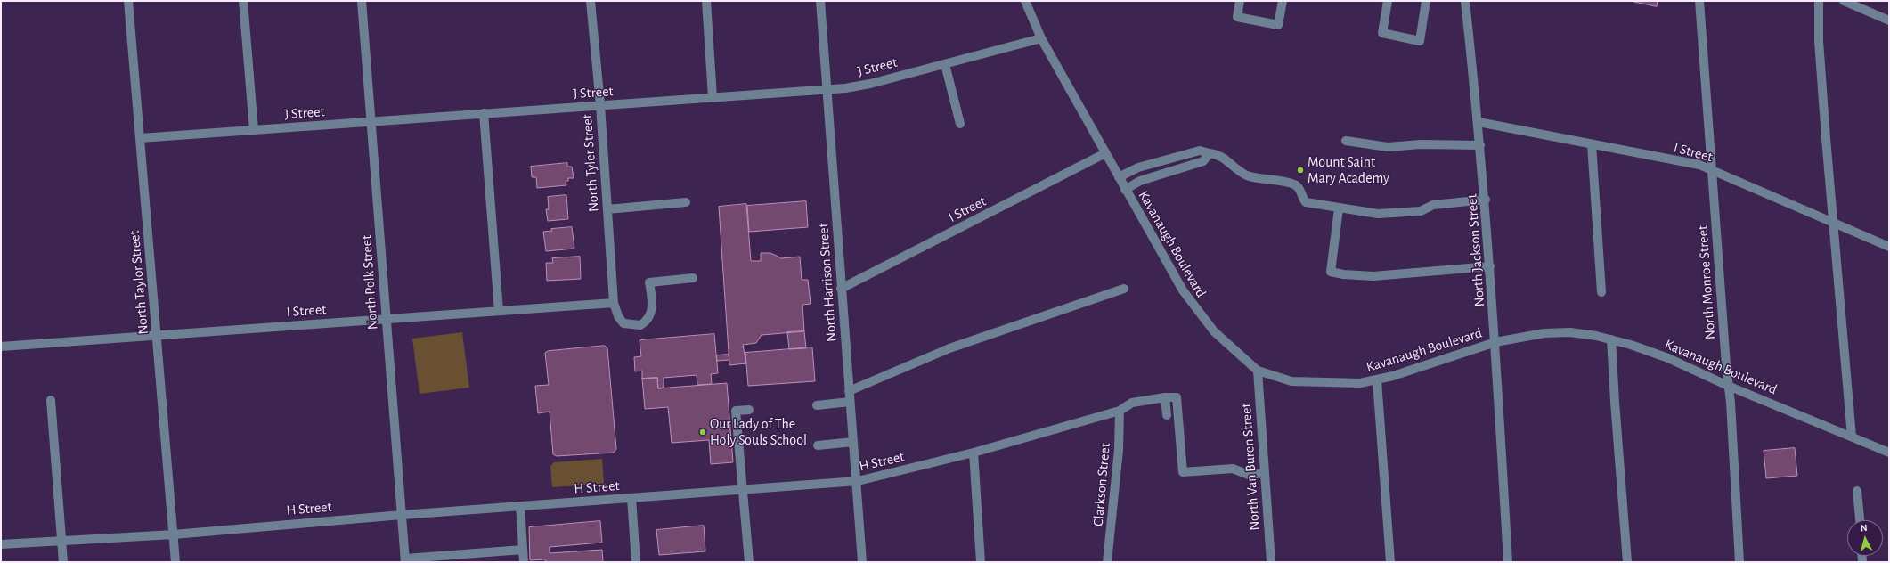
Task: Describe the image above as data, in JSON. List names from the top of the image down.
{
  "streets": {
    "street": [
      "J Street",
      "I Street",
      "North Tyler Street",
      "Kavanaugh Boulevard",
      "North Jackson Street",
      "North Taylor Street",
      "North Polk Street",
      "North Harrison Street",
      "North Monroe Street",
      "H Street",
      "North Van Buren Street",
      "Clarkson Street"
    ]
  },
  "crossings": [
    ["J Street", "North Tyler Street"],
    ["J Street", "Kavanaugh Boulevard"],
    ["J Street", "North Taylor Street"],
    ["J Street", "North Polk Street"],
    ["J Street", "North Harrison Street"],
    ["I Street", "North Tyler Street"],
    ["I Street", "Kavanaugh Boulevard"],
    ["I Street", "North Jackson Street"],
    ["I Street", "North Taylor Street"],
    ["I Street", "North Polk Street"],
    ["I Street", "North Harrison Street"],
    ["I Street", "North Monroe Street"],
    ["Kavanaugh Boulevard", "North Jackson Street"],
    ["Kavanaugh Boulevard", "North Monroe Street"],
    ["Kavanaugh Boulevard", "North Van Buren Street"],
    ["North Taylor Street", "H Street"],
    ["North Polk Street", "H Street"],
    ["North Harrison Street", "H Street"],
    ["H Street", "Clarkson Street"]
  ],
  "places": ["Mount Saint Mary Academy", "Our Lady of The Holy Souls School"],
  "north": "top"
}
